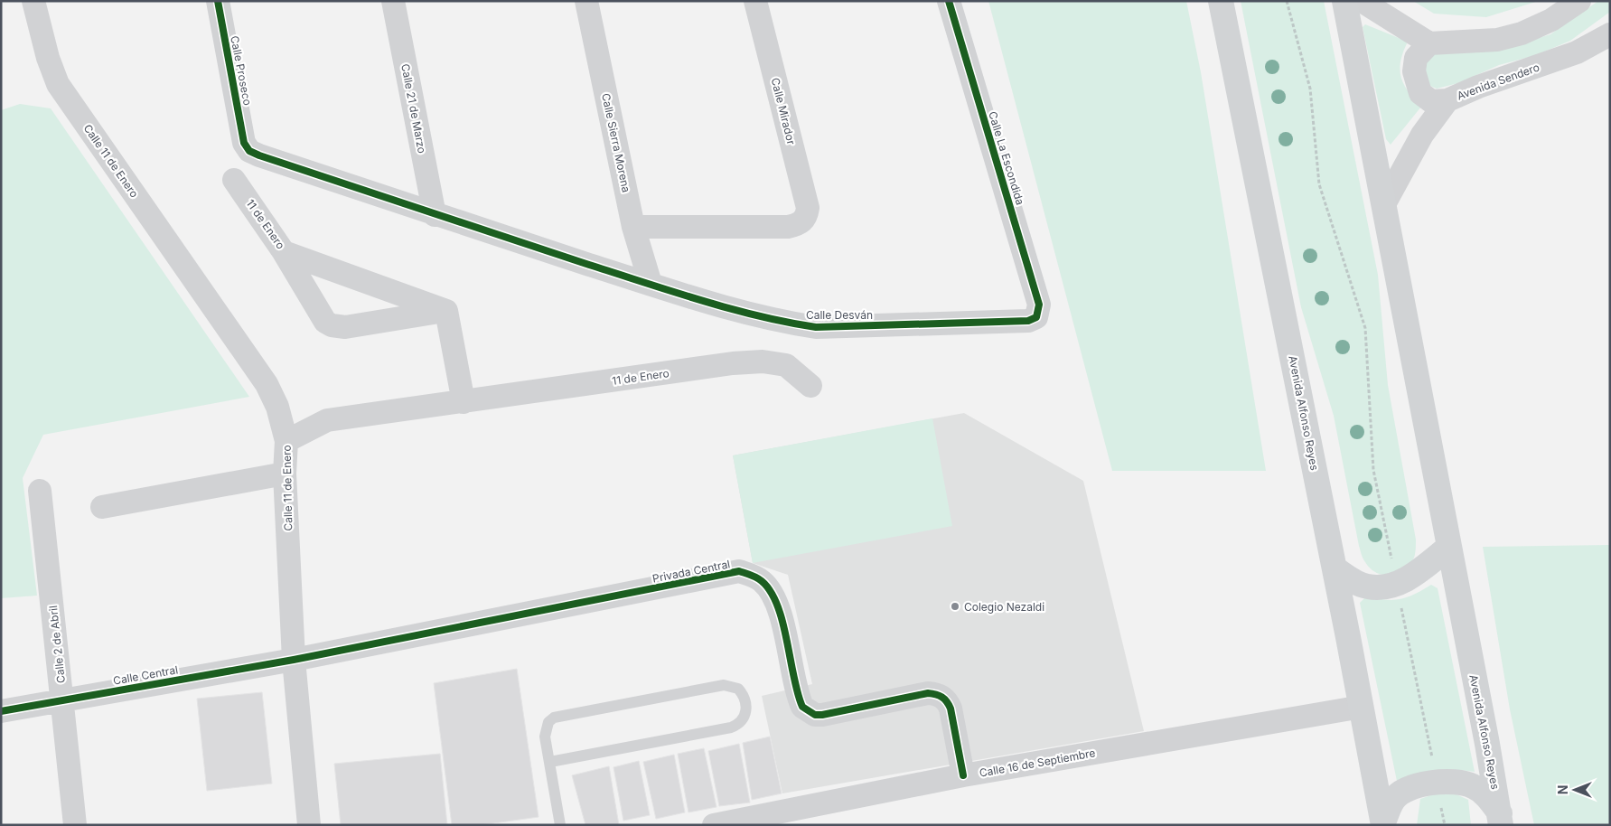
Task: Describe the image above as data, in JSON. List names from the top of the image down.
{
  "streets": {
    "main road": ["Avenida Alfonso Reyes"],
    "street": [
      "Calle Proseco",
      "Avenida Sendero",
      "Calle 21 de Marzo",
      "Calle Mirador",
      "Calle Sierra Morena",
      "Calle La Escondida",
      "Calle 11 de Enero",
      "11 de Enero",
      "Calle Desván",
      "Privada Central",
      "Calle 2 de Abril",
      "Calle Central",
      "Calle 16 de Septiembre"
    ]
  },
  "crossings": [
    ["Calle Proseco", "Calle Desván"],
    ["Avenida Sendero", "Avenida Alfonso Reyes"],
    ["Calle 21 de Marzo", "Calle Desván"],
    ["Calle Mirador", "Calle Sierra Morena"],
    ["Calle Sierra Morena", "Calle Desván"],
    ["Calle La Escondida", "Calle Desván"],
    ["Calle 11 de Enero", "11 de Enero"],
    ["Calle 11 de Enero", "Privada Central"],
    ["Calle 11 de Enero", "Calle Central"],
    ["Avenida Alfonso Reyes", "Calle 16 de Septiembre"],
    ["Privada Central", "Calle Central"],
    ["Privada Central", "Calle 16 de Septiembre"],
    ["Calle 2 de Abril", "Calle Central"]
  ],
  "places": ["Colegio Nezaldi"],
  "north": "left"
}
